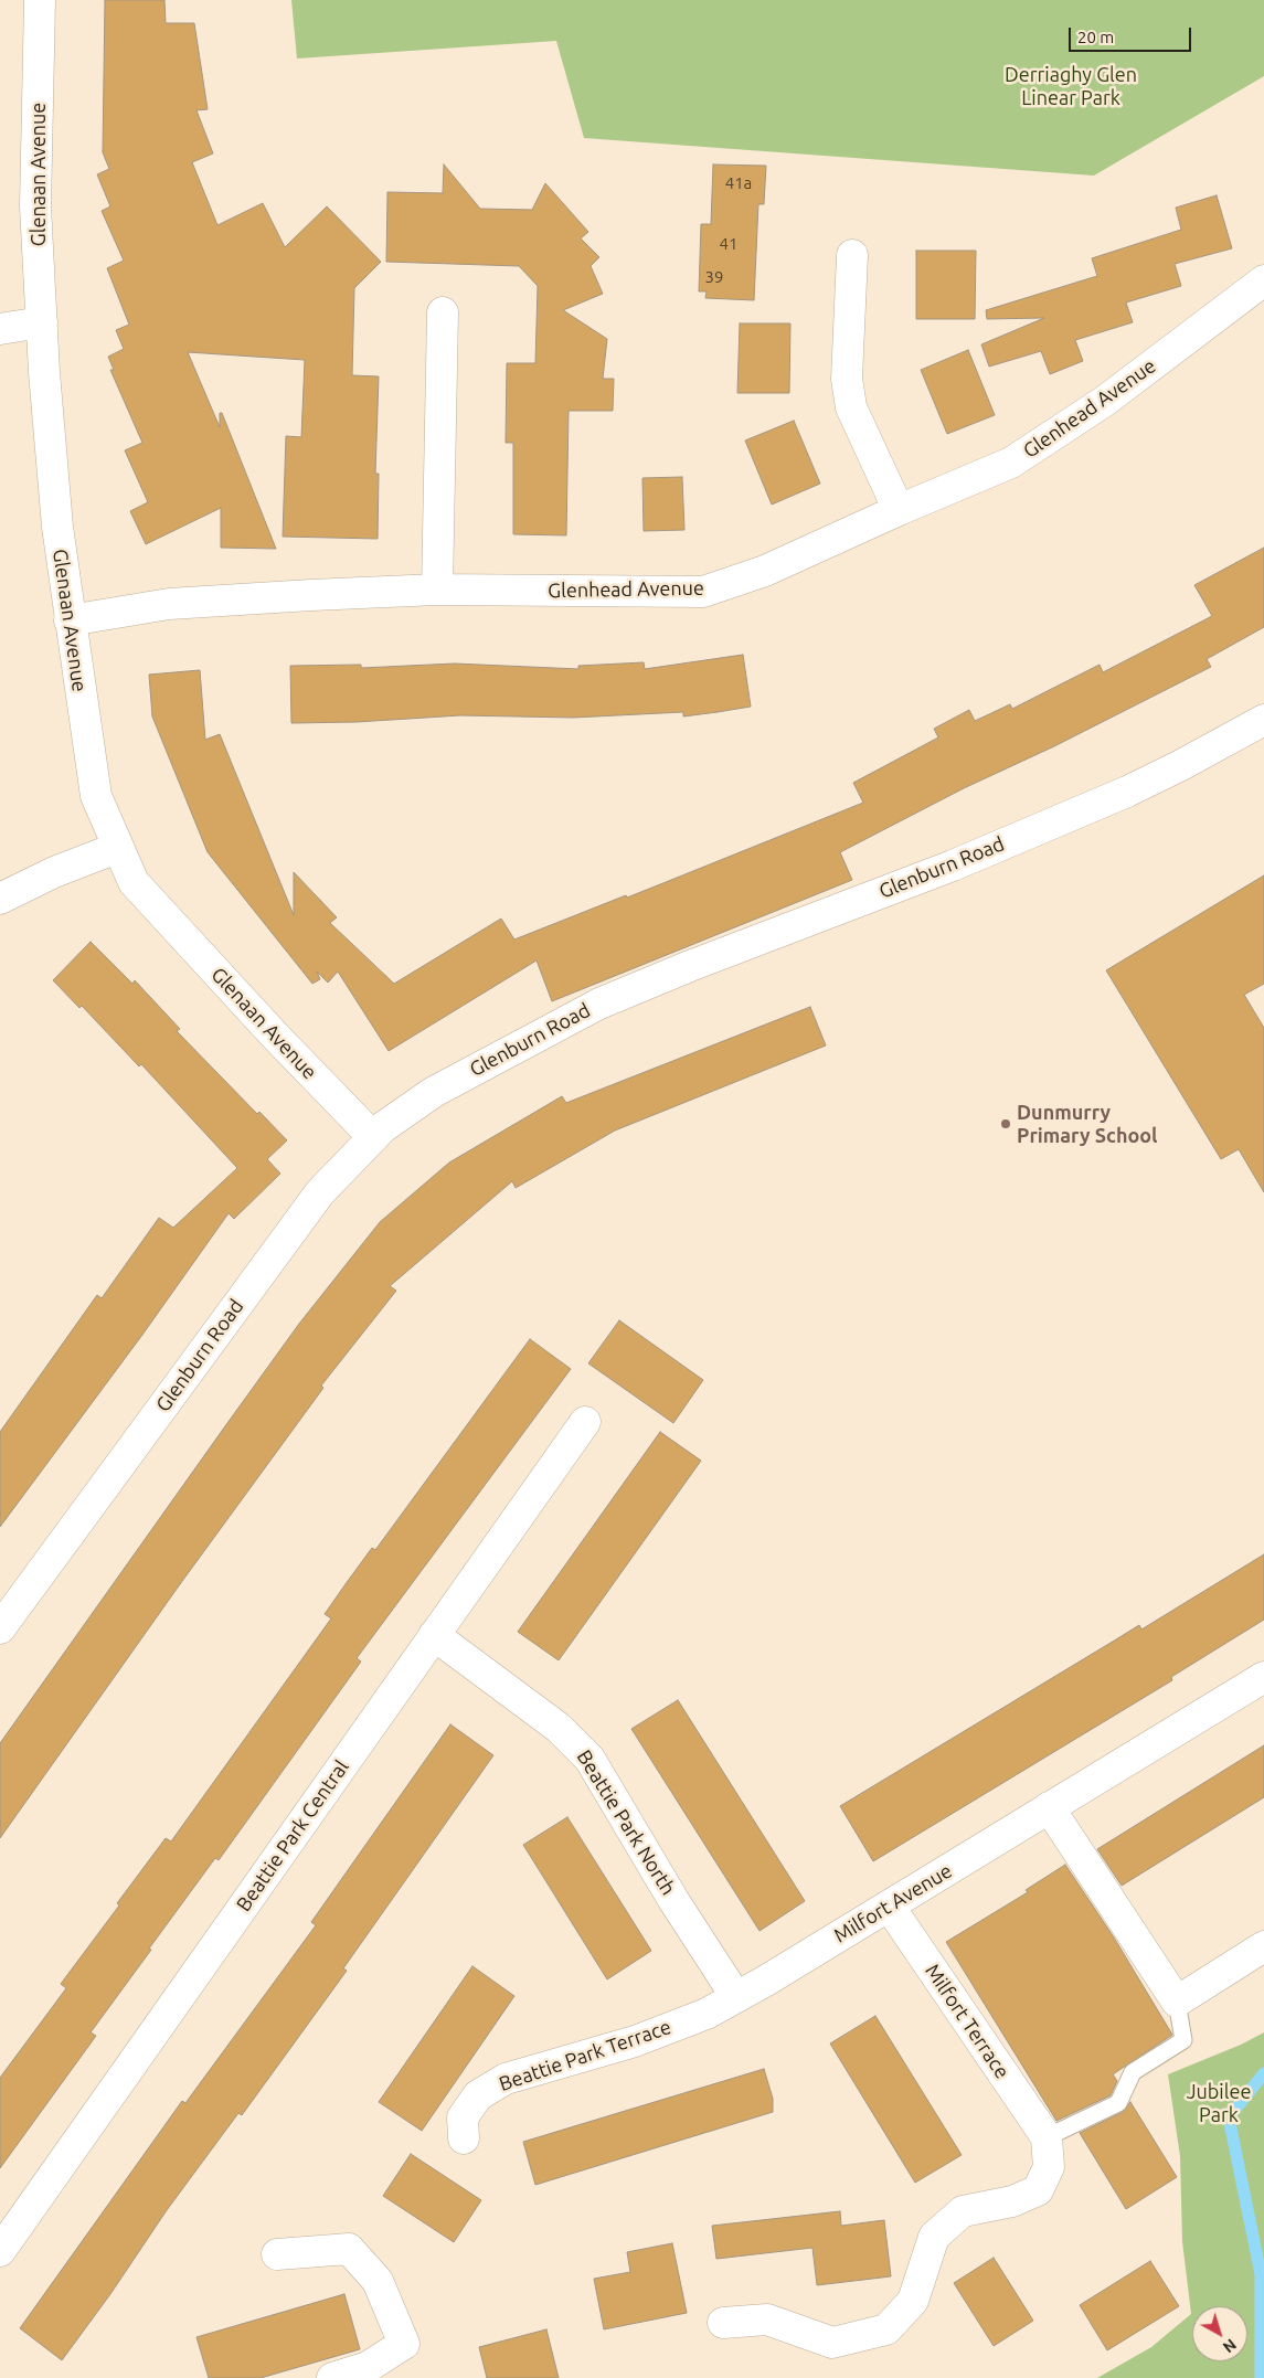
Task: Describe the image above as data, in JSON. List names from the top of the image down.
{
  "streets": {
    "street": [
      "Glenaan Avenue",
      "Glenhead Avenue",
      "Glenburn Road",
      "Beattie Park North",
      "Beattie Park Central",
      "Milfort Avenue",
      "Milfort Terrace",
      "Beattie Park Terrace"
    ]
  },
  "crossings": [
    ["Glenaan Avenue", "Glenhead Avenue"],
    ["Glenaan Avenue", "Glenburn Road"],
    ["Beattie Park North", "Beattie Park Central"],
    ["Beattie Park North", "Milfort Avenue"],
    ["Beattie Park North", "Beattie Park Terrace"],
    ["Milfort Avenue", "Milfort Terrace"],
    ["Milfort Avenue", "Beattie Park Terrace"]
  ],
  "parks": ["Derriaghy Glen Linear Park", "Jubilee Park"],
  "places": ["Dunmurry Primary School"],
  "house_numbers": ["41a", "41", "39"],
  "scale_bar": "20 m",
  "north": "bottom right"
}
